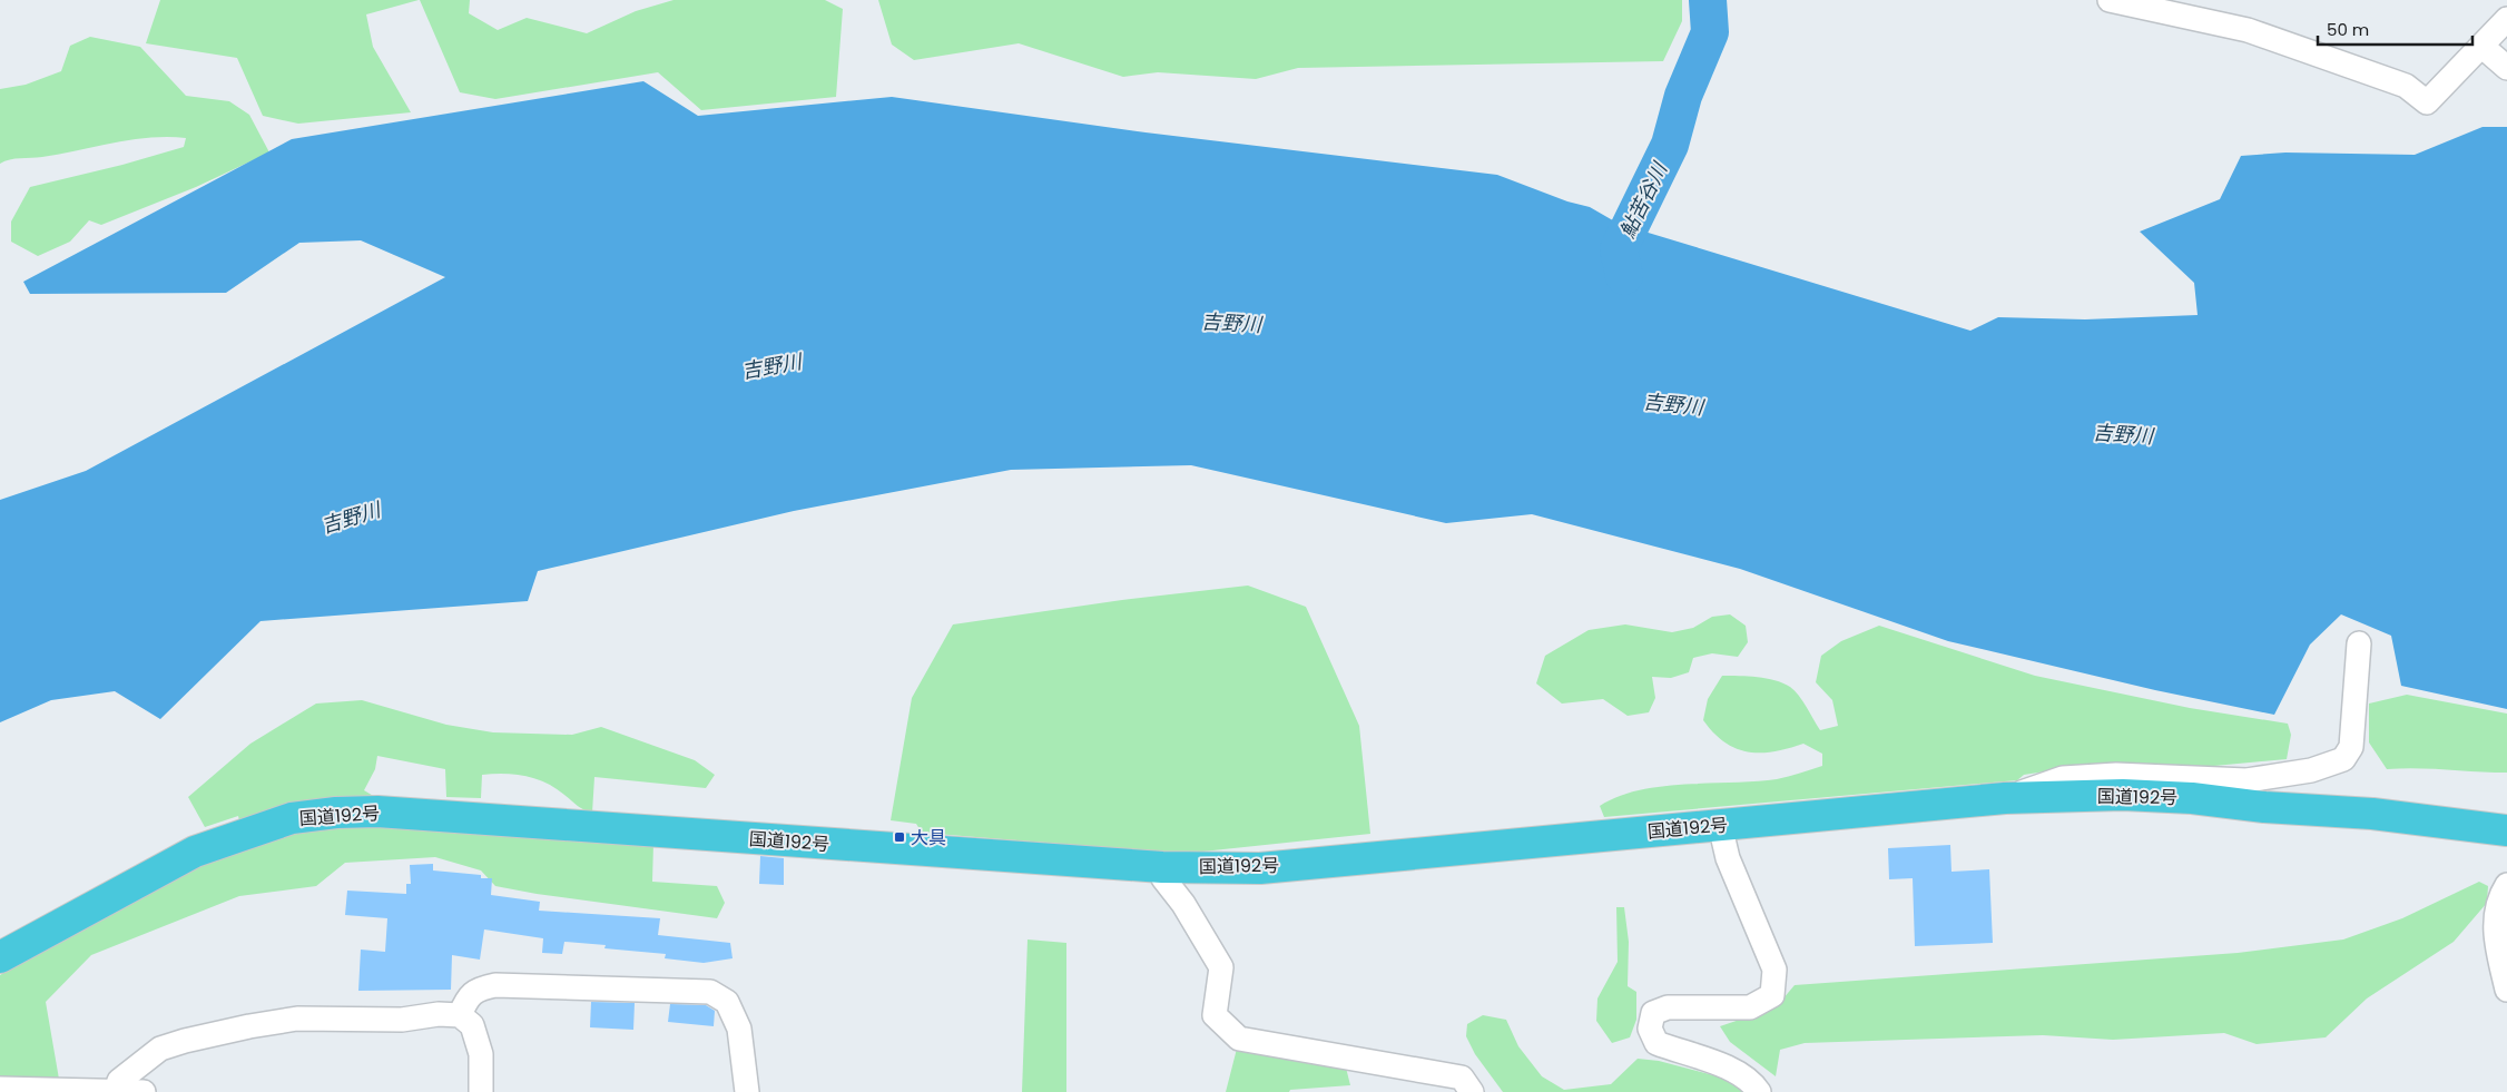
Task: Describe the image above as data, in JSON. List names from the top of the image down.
{
  "streets": {
    "highway": ["国道192号"]
  },
  "water": ["鮎苦谷川", "吉野川"],
  "places": {
    "transit": ["大具"]
  },
  "scale_bar": "50 m"
}
